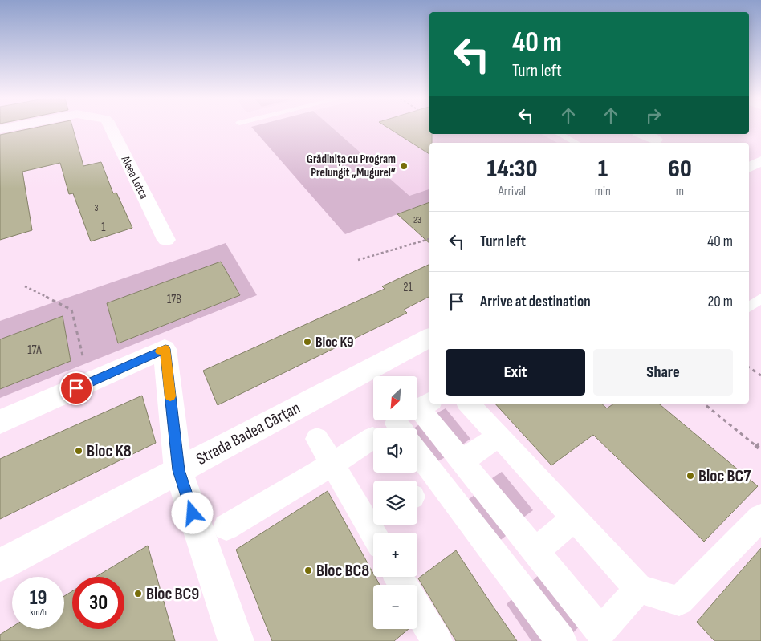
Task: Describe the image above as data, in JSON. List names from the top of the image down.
{
  "streets": {
    "street": ["Aleea Lotca", "Strada Badea Cârțan"]
  },
  "places": [
    "Grădinița cu Program Prelungit „Mugurel”",
    "Bloc K9",
    "Bloc K8",
    "Bloc BC7",
    "Bloc BC8",
    "Bloc BC9"
  ],
  "house_numbers": [
    "3",
    "23",
    "1",
    "21",
    "17B",
    "17A"
  ],
  "north": "bottom left",
  "page": {
    "turn": ["40 m", "Turn left"],
    "eta": [
      "14:30",
      "Arrival",
      "1",
      "min",
      "60",
      "m"
    ],
    "list": [
      {
        "name": "Turn left",
        "value": "40 m"
      },
      {
        "name": "Arrive at destination",
        "value": "20 m"
      }
    ],
    "buttons": ["Exit", "Share"],
    "map_buttons": ["+", "−"],
    "speed": "19 km/h",
    "limit": "30"
  }
}
